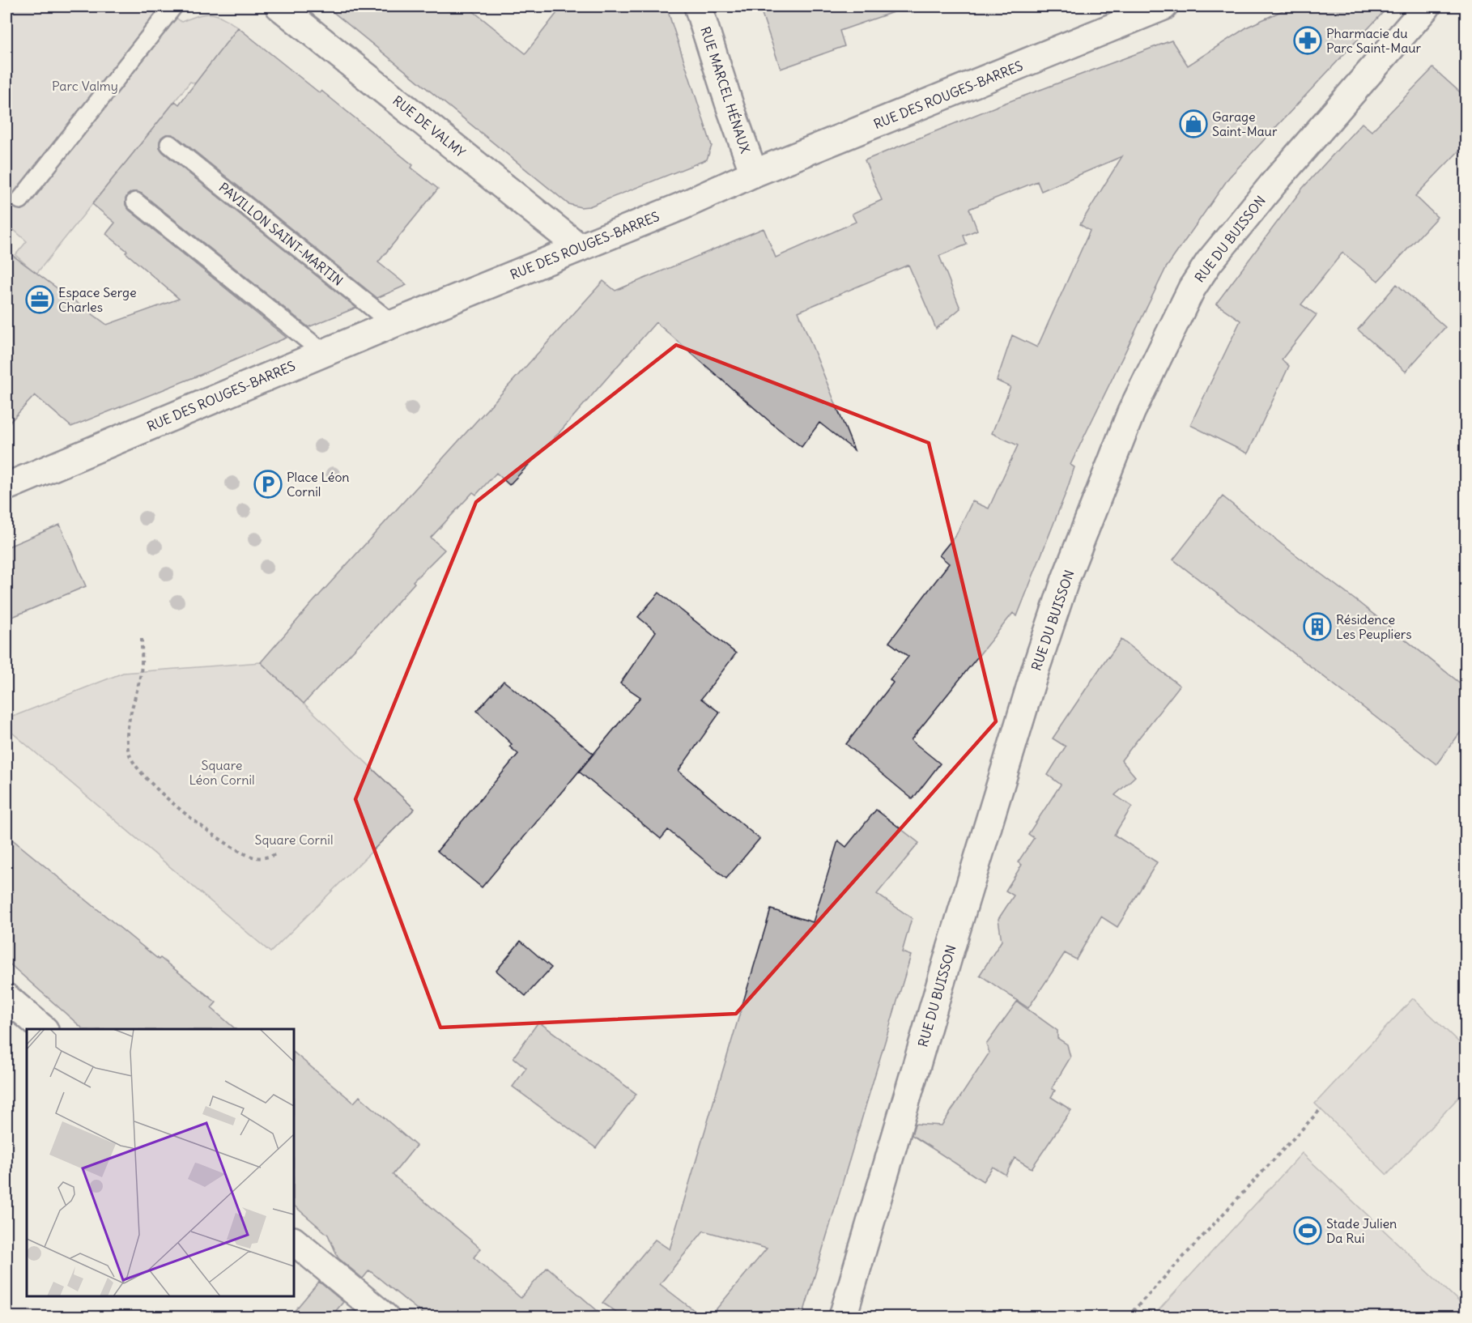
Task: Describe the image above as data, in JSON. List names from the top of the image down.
{
  "streets": {
    "street": [
      "RUE MARCEL HÉNAUX",
      "RUE DES ROUGES-BARRES",
      "RUE DE VALMY",
      "RUE DU BUISSON"
    ],
    "lane": ["PAVILLON SAINT-MARTIN"]
  },
  "crossings": [
    ["RUE MARCEL HÉNAUX", "RUE DES ROUGES-BARRES"],
    ["RUE DES ROUGES-BARRES", "RUE DE VALMY"],
    ["RUE DES ROUGES-BARRES", "PAVILLON SAINT-MARTIN"]
  ],
  "parks": ["Parc Valmy", "Square Léon Cornil", "Square Cornil"],
  "places": {
    "pharmacy": ["Pharmacie du Parc Saint-Maur"],
    "shop": ["Garage Saint-Maur"],
    "office": ["Espace Serge Charles"],
    "parking": ["Place Léon Cornil"],
    "building": ["Résidence Les Peupliers"],
    "sports": ["Stade Julien Da Rui"]
  }
}
